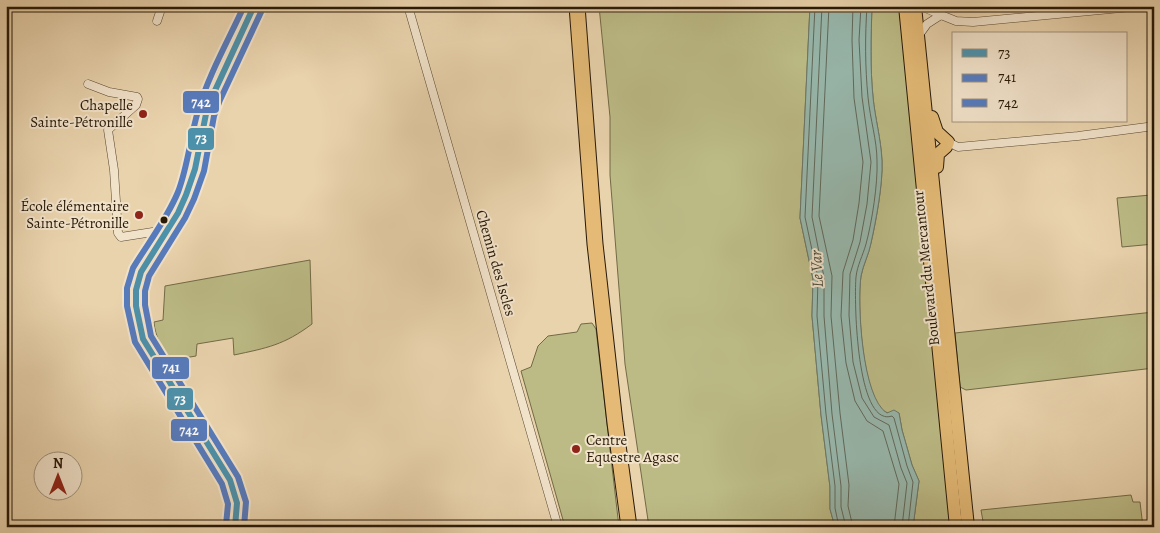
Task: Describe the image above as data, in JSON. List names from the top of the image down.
{
  "streets": {
    "main road": ["Boulevard du Mercantour"],
    "street": ["Chemin des Iscles"]
  },
  "water": ["Le Var"],
  "places": ["Chapelle Sainte-Pétronille", "École élémentaire Sainte-Pétronille", "Centre Equestre Agasc"],
  "lines": ["transit line 73", "transit line 742", "transit line 741"],
  "legend": ["73", "741", "742"],
  "north": "top"
}
